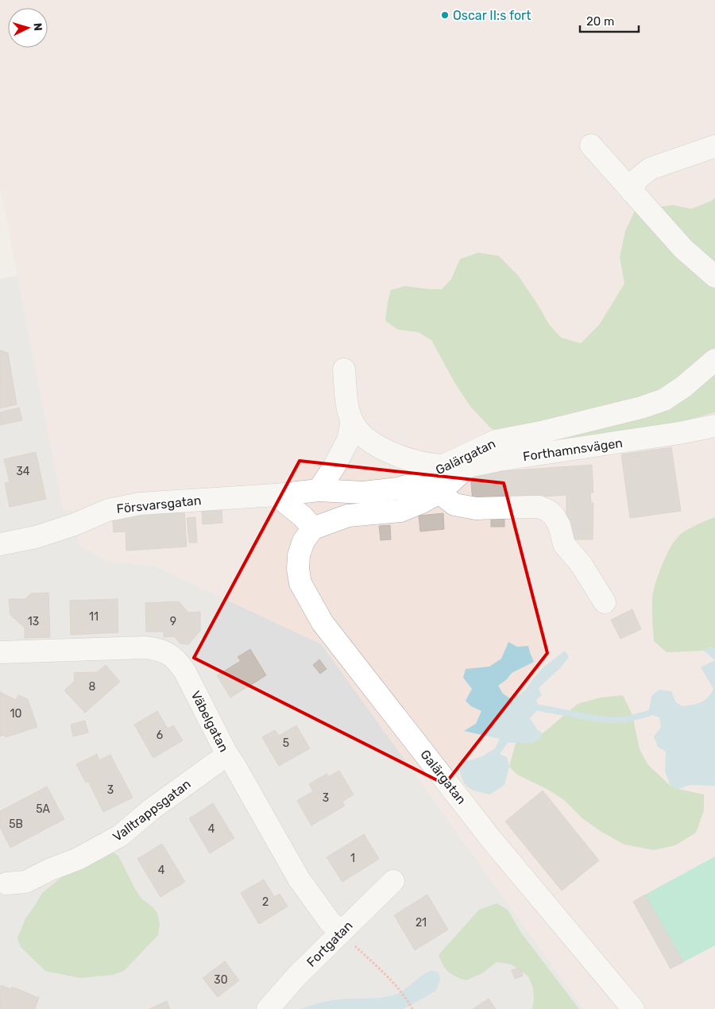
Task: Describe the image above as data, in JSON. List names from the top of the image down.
{
  "streets": {
    "street": [
      "Forthamnsvägen",
      "Galärgatan",
      "Försvarsgatan",
      "Väbelgatan",
      "Valltrappsgatan",
      "Fortgatan"
    ]
  },
  "crossings": [
    ["Forthamnsvägen", "Galärgatan"],
    ["Galärgatan", "Försvarsgatan"],
    ["Väbelgatan", "Valltrappsgatan"],
    ["Väbelgatan", "Fortgatan"]
  ],
  "places": ["Oscar II:s fort"],
  "house_numbers": [
    "34",
    "11",
    "13",
    "9",
    "8",
    "10",
    "6",
    "5",
    "3",
    "3",
    "5A",
    "5B",
    "4",
    "1",
    "4",
    "2",
    "21",
    "30"
  ],
  "scale_bar": "20 m",
  "north": "right"
}
